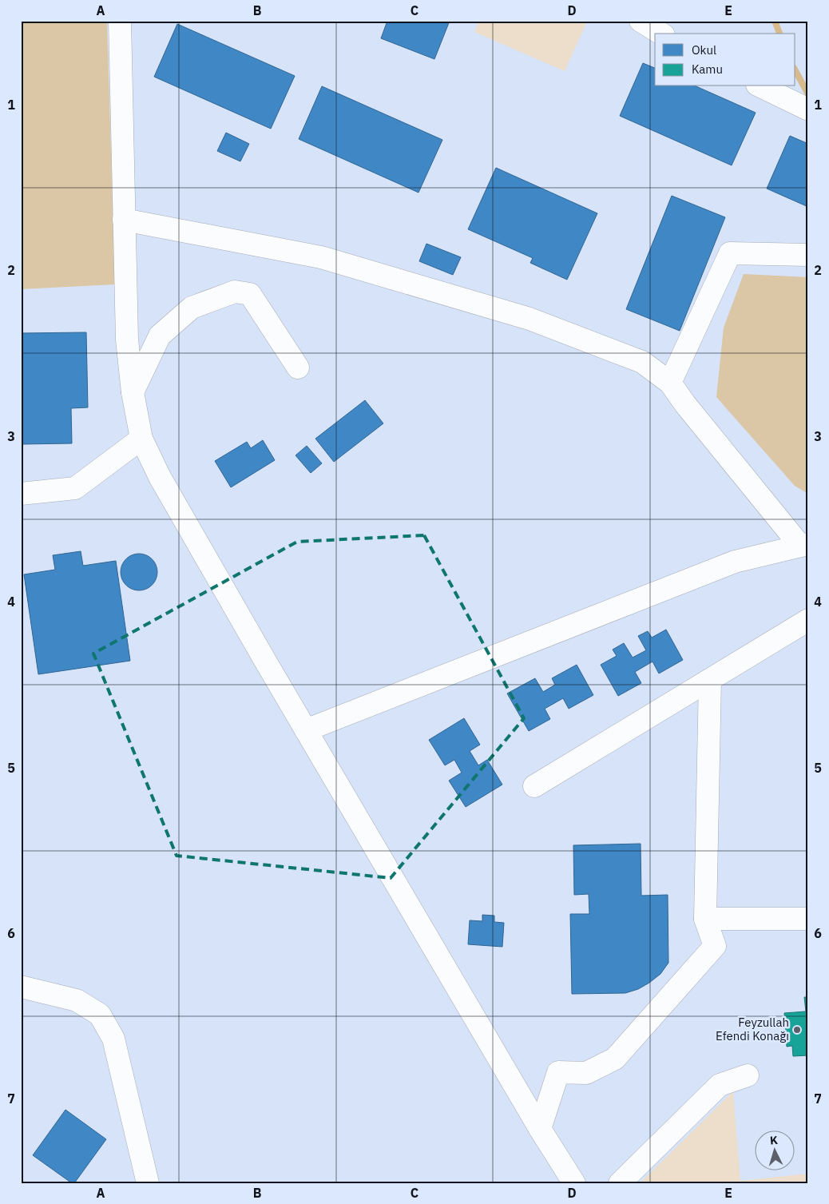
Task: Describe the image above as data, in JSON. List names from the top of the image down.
{
  "places": ["Feyzullah Efendi Konağı"],
  "legend": ["Okul", "Kamu"],
  "north": "top",
  "grid": {
    "columns": [
      "A",
      "B",
      "C",
      "D",
      "E"
    ],
    "rows": [
      "1",
      "2",
      "3",
      "4",
      "5",
      "6",
      "7"
    ]
  }
}
